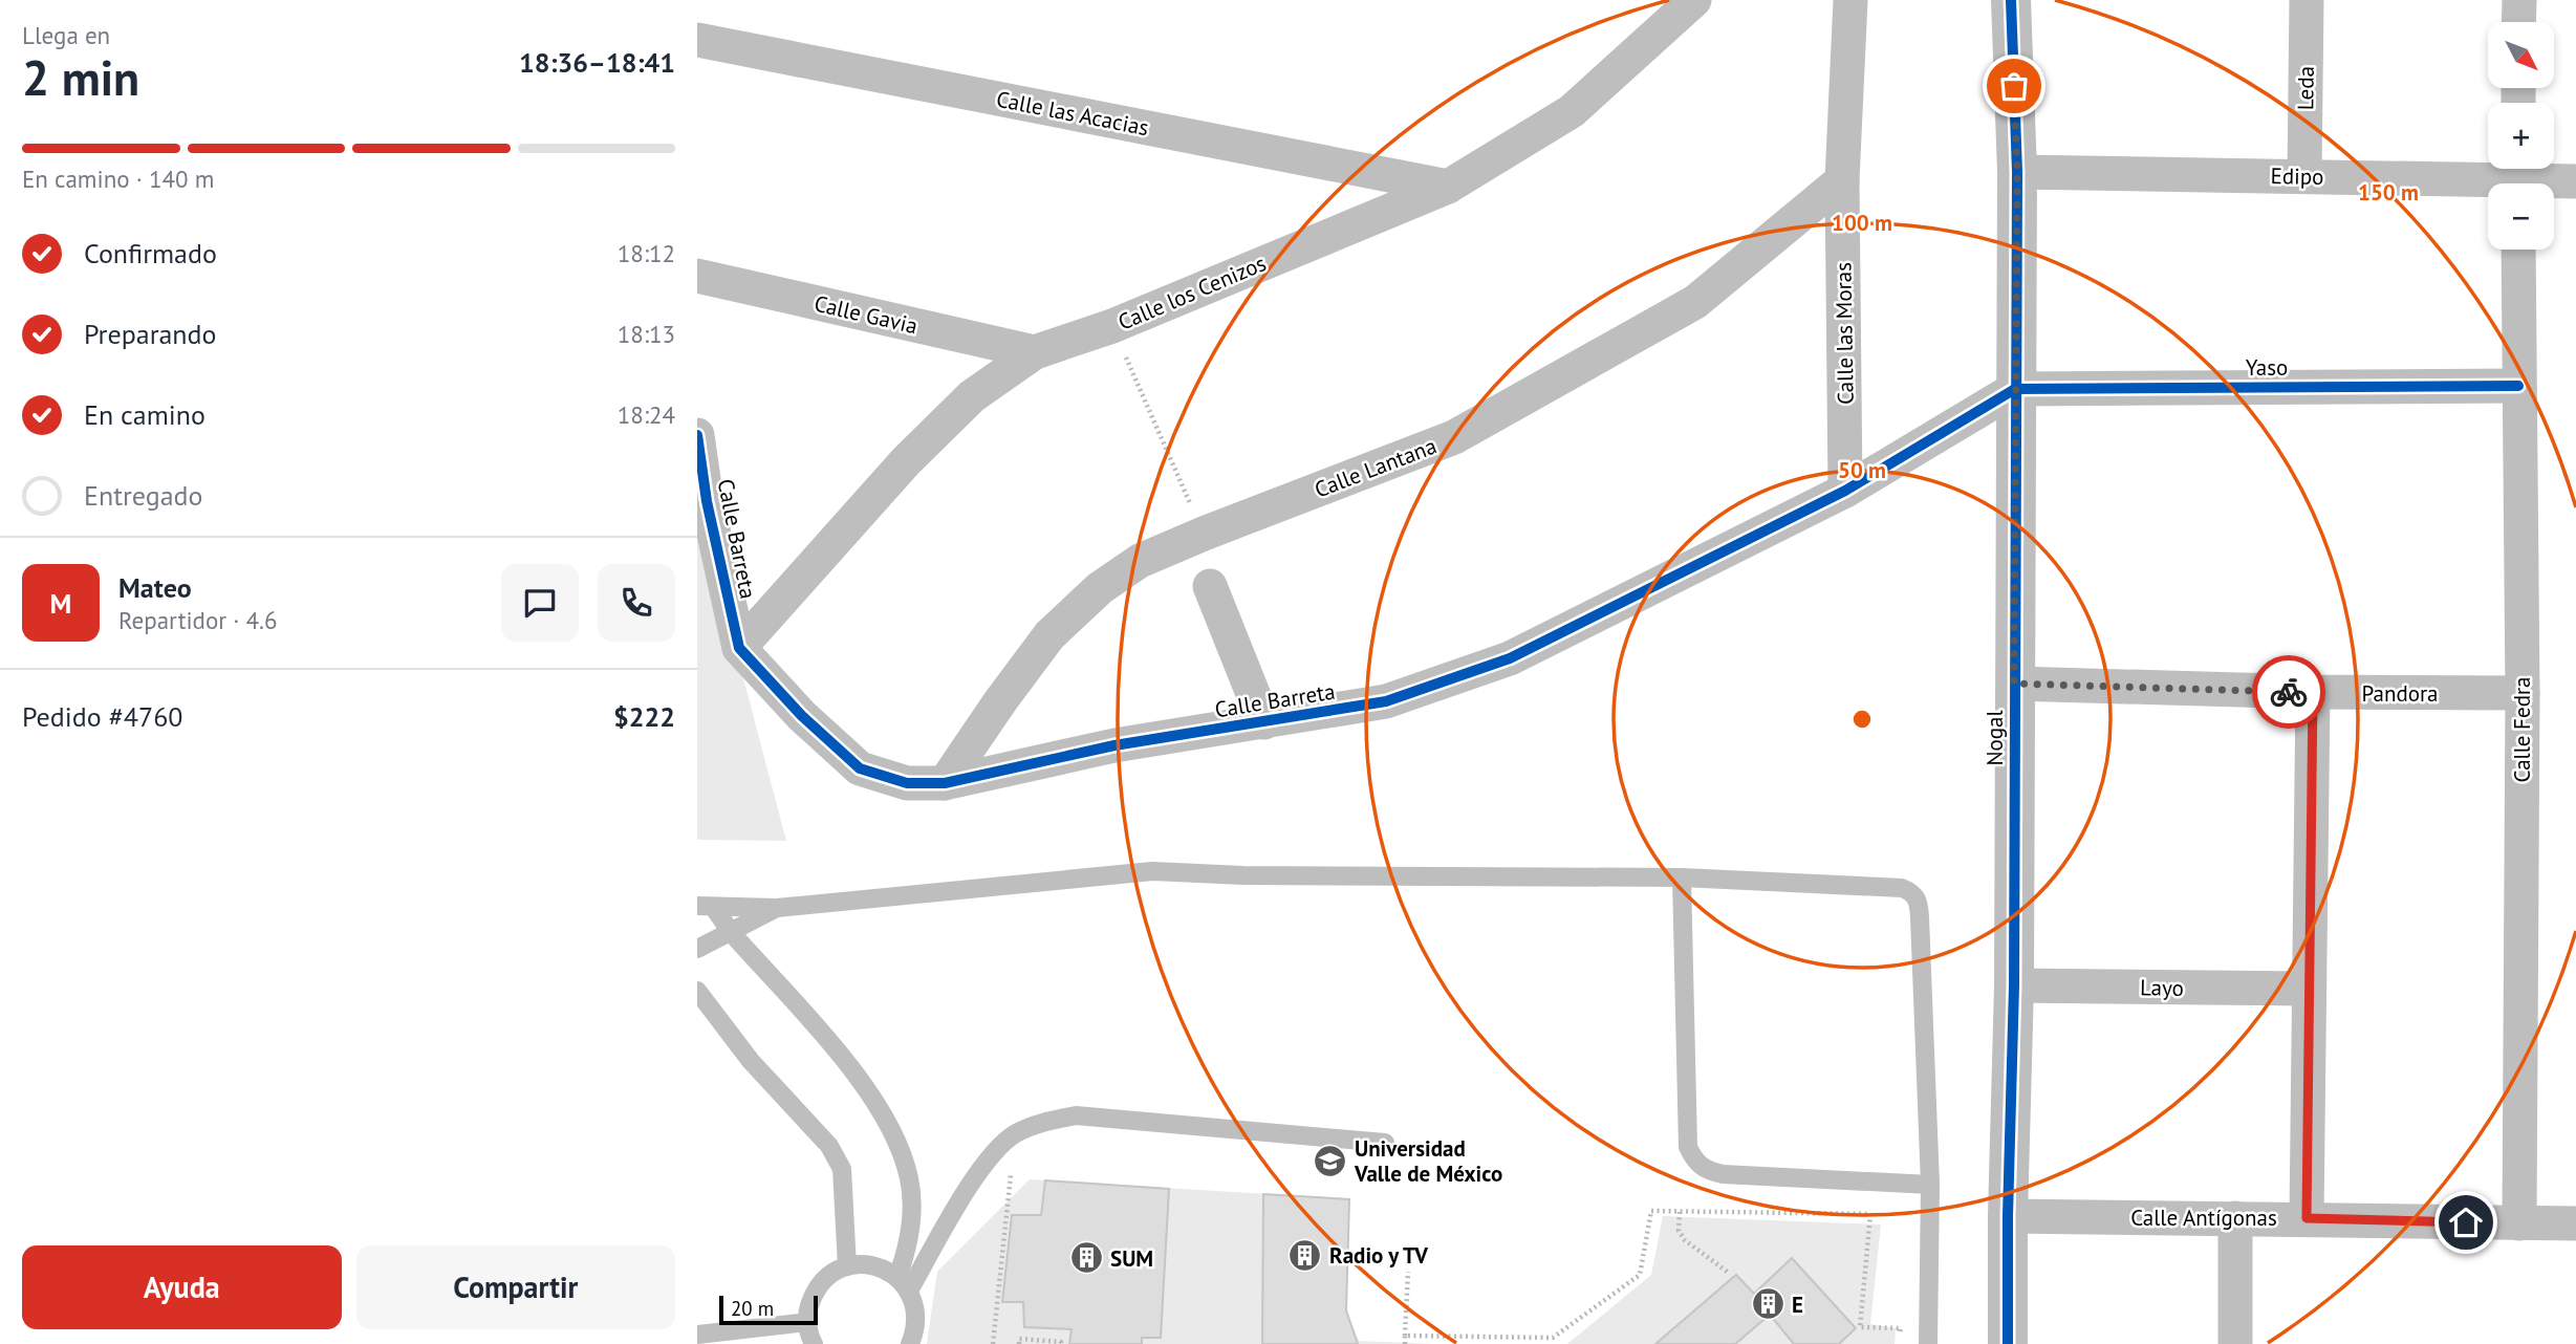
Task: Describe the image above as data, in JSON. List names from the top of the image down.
{
  "streets": {
    "street": [
      "Leda",
      "Calle las Acacias",
      "Edipo",
      "Calle los Cenizos",
      "Calle Gavia",
      "Calle las Moras",
      "Yaso",
      "Calle Lantana",
      "Calle Barreta",
      "Pandora",
      "Calle Fedra",
      "Nogal",
      "Layo",
      "Calle Antígonas"
    ]
  },
  "crossings": [
    ["Leda", "Edipo"],
    ["Calle las Acacias", "Calle los Cenizos"],
    ["Edipo", "Nogal"],
    ["Calle los Cenizos", "Calle Gavia"],
    ["Calle los Cenizos", "Calle Barreta"],
    ["Calle las Moras", "Calle Lantana"],
    ["Calle las Moras", "Calle Barreta"],
    ["Yaso", "Calle Barreta"],
    ["Yaso", "Calle Fedra"],
    ["Yaso", "Nogal"],
    ["Calle Lantana", "Calle Barreta"],
    ["Calle Barreta", "Nogal"],
    ["Pandora", "Calle Fedra"],
    ["Pandora", "Nogal"],
    ["Calle Fedra", "Calle Antígonas"],
    ["Nogal", "Layo"],
    ["Nogal", "Calle Antígonas"]
  ],
  "places": {
    "school or university": ["Universidad Valle de México"],
    "building": ["Radio y TV", "SUM", "E"]
  },
  "scale_bar": "20 m",
  "north": "bottom right",
  "page": {
    "heading": ["2 min", "Llega en", "18:36–18:41"],
    "panel": [
      "Mateo",
      "Repartidor · 4.6",
      "Pedido #4760",
      "$222"
    ],
    "map_buttons": ["+", "−"],
    "bar": "En camino · 140 m",
    "list": [
      ["Confirmado", "18:12"],
      ["Preparando", "18:13"],
      ["En camino", "18:24"],
      "Entregado"
    ],
    "round": "M",
    "buttons": ["Ayuda", "Compartir"],
    "scale": "20 m"
  },
  "rings": ["150 m", "100 m", "50 m"]
}
